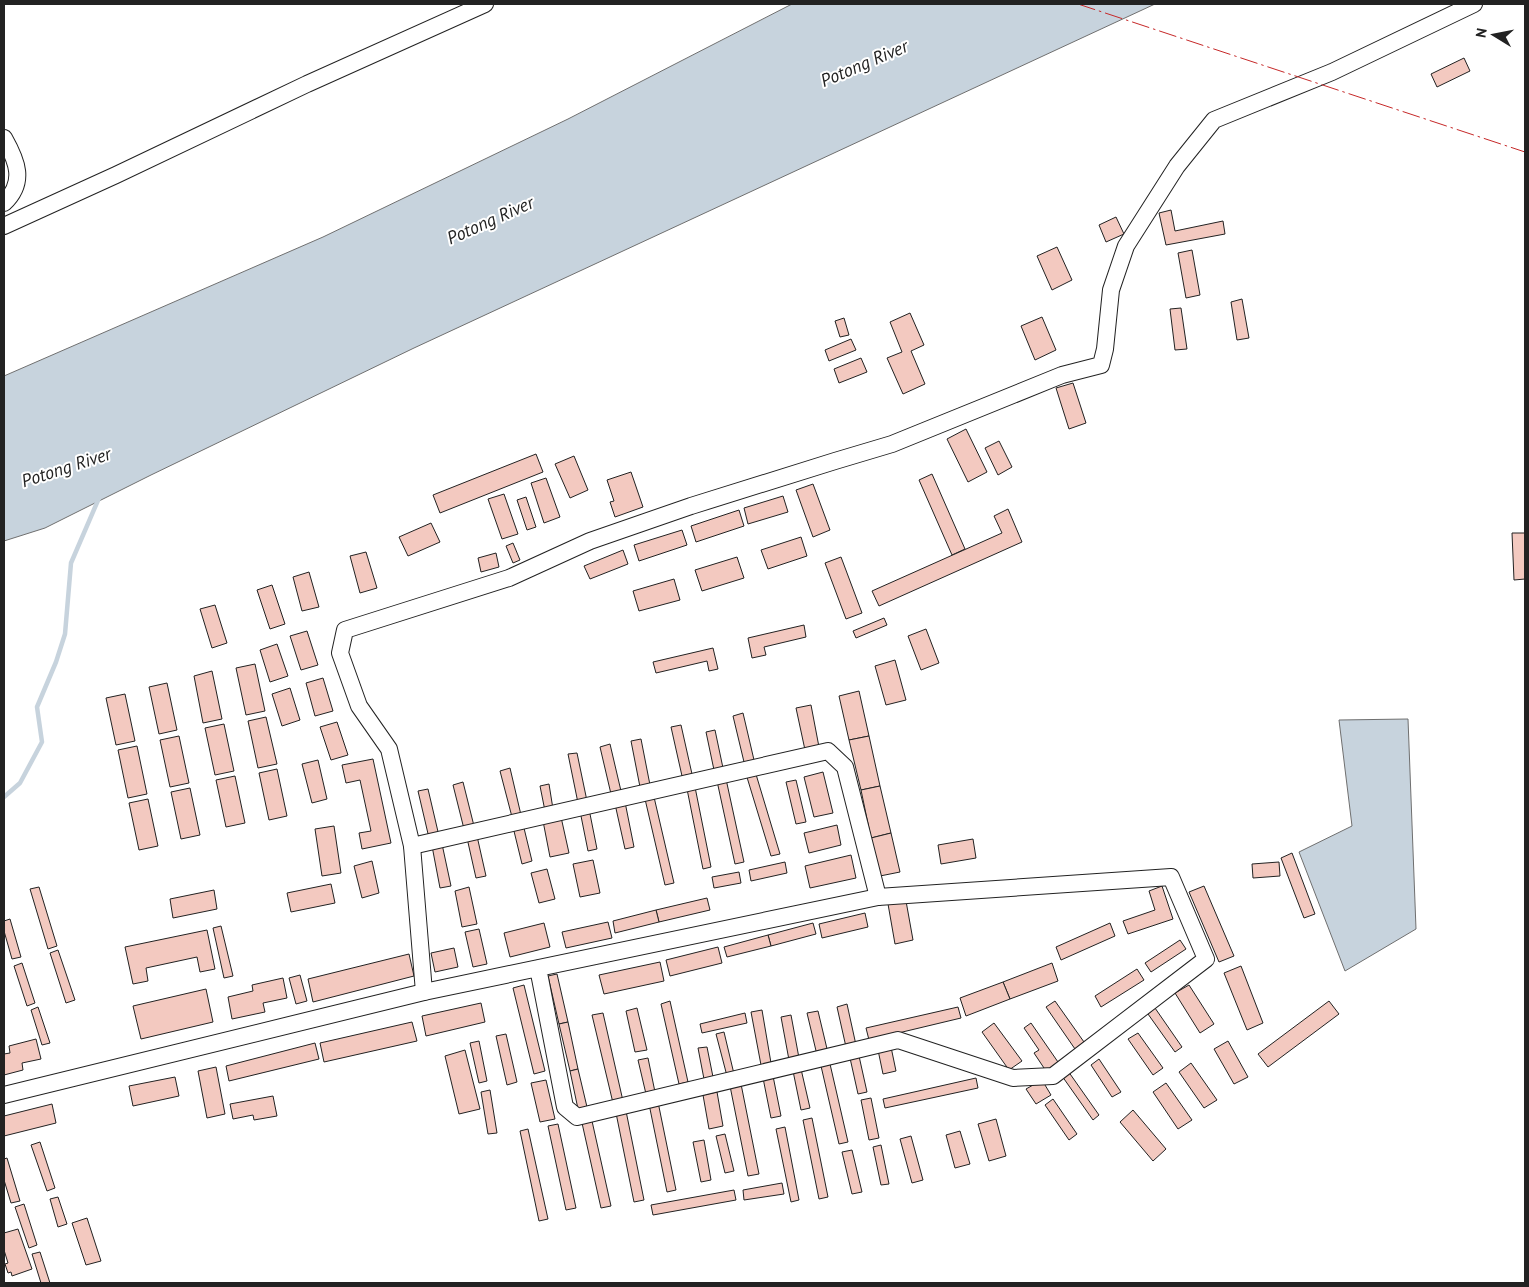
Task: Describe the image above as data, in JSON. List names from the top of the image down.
{
  "water": ["Potong River"],
  "north": "left"
}
